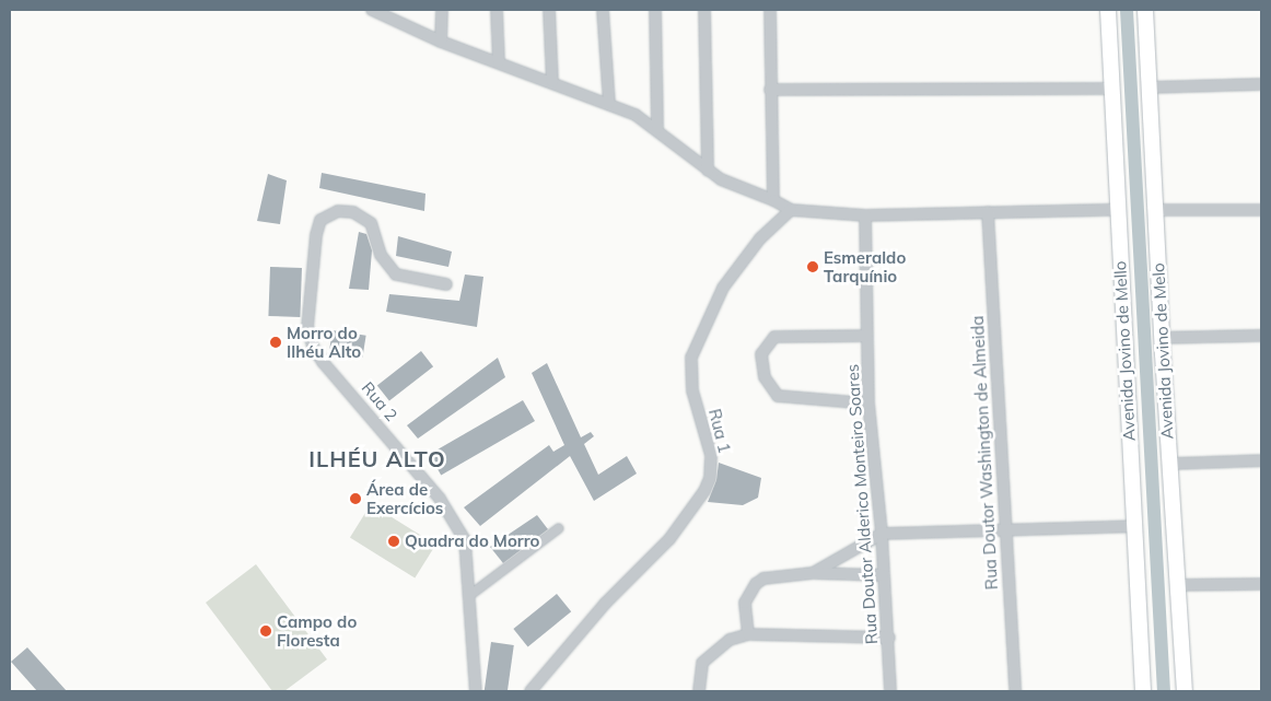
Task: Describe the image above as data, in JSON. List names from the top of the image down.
{
  "streets": {
    "main road": ["Avenida Jovino de Mello", "Avenida Jovino de Melo"],
    "street": [
      "Rua 2",
      "Rua 1",
      "Rua Doutor Washington de Almeida",
      "Rua Doutor Alderico Monteiro Soares"
    ]
  },
  "districts": ["ILHÉU ALTO"],
  "places": [
    "Esmeraldo Tarquínio",
    "Morro do Ilhéu Alto",
    "Área de Exercícios",
    "Quadra do Morro",
    "Campo do Floresta"
  ]
}
